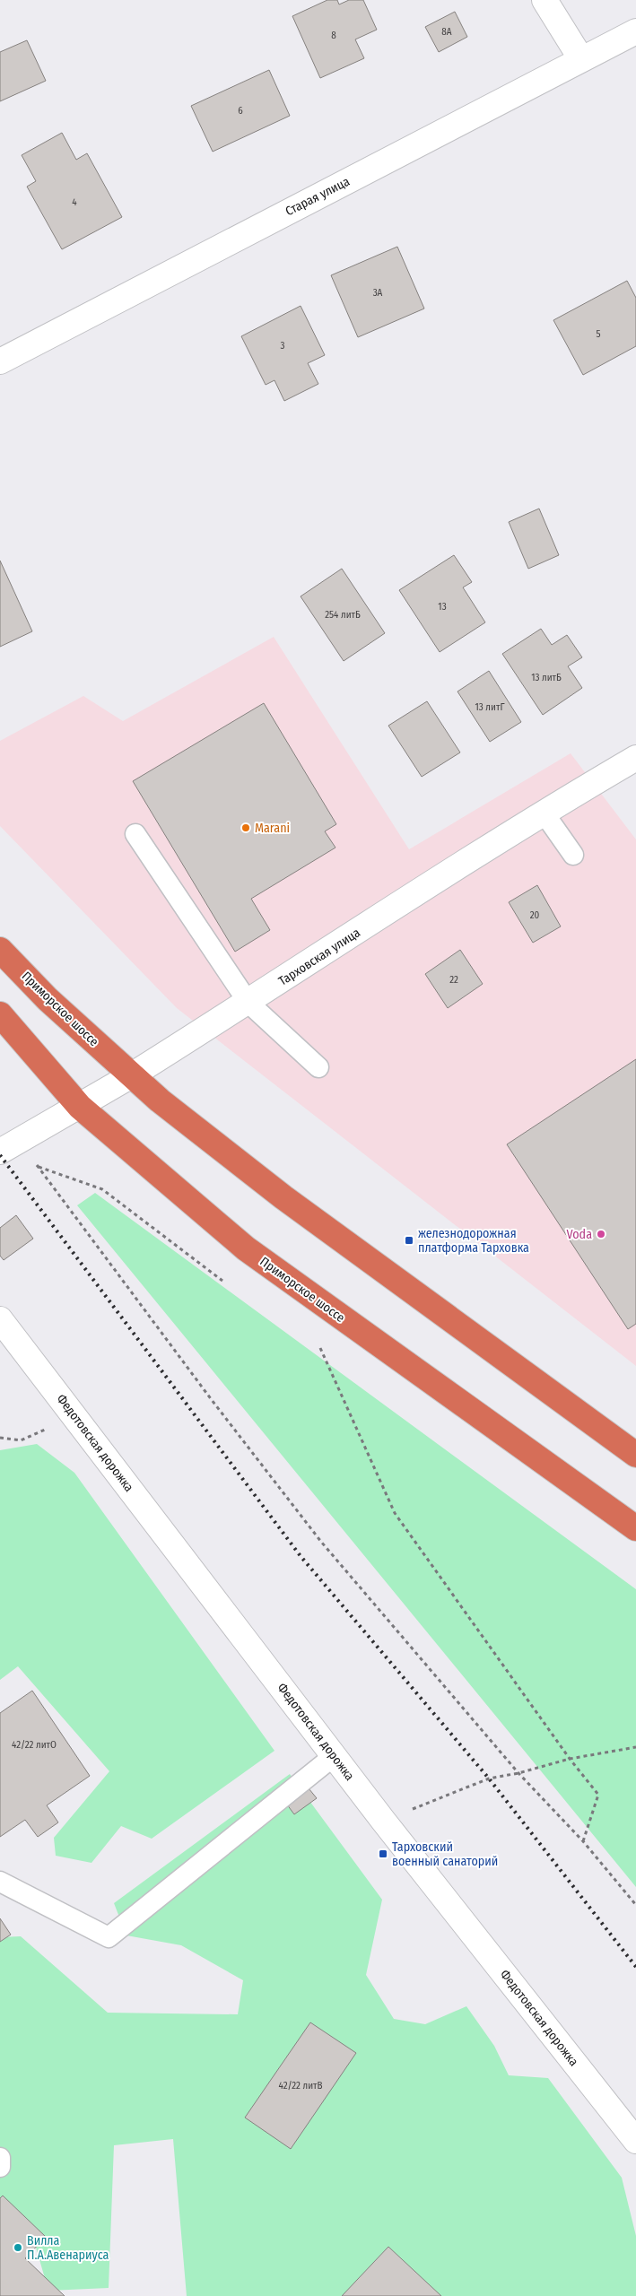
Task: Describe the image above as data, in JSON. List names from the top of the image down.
{
  "streets": {
    "highway": ["Приморское шоссе"],
    "street": ["Старая улица", "Тарховская улица", "Федотовская дорожка"]
  },
  "crossings": [
    ["Тарховская улица", "Приморское шоссе"]
  ],
  "places": {
    "other": ["Marani", "Voda", "Вилла П.А.Авенариуса"],
    "transit": ["железнодорожная платформа Тарховка", "Тарховский военный санаторий"]
  },
  "house_numbers": [
    "8А",
    "8",
    "6",
    "4",
    "3А",
    "5",
    "3",
    "13",
    "254 литБ",
    "13 литБ",
    "13 литГ",
    "20",
    "22",
    "42/22 литО",
    "42/22 литВ"
  ]
}
